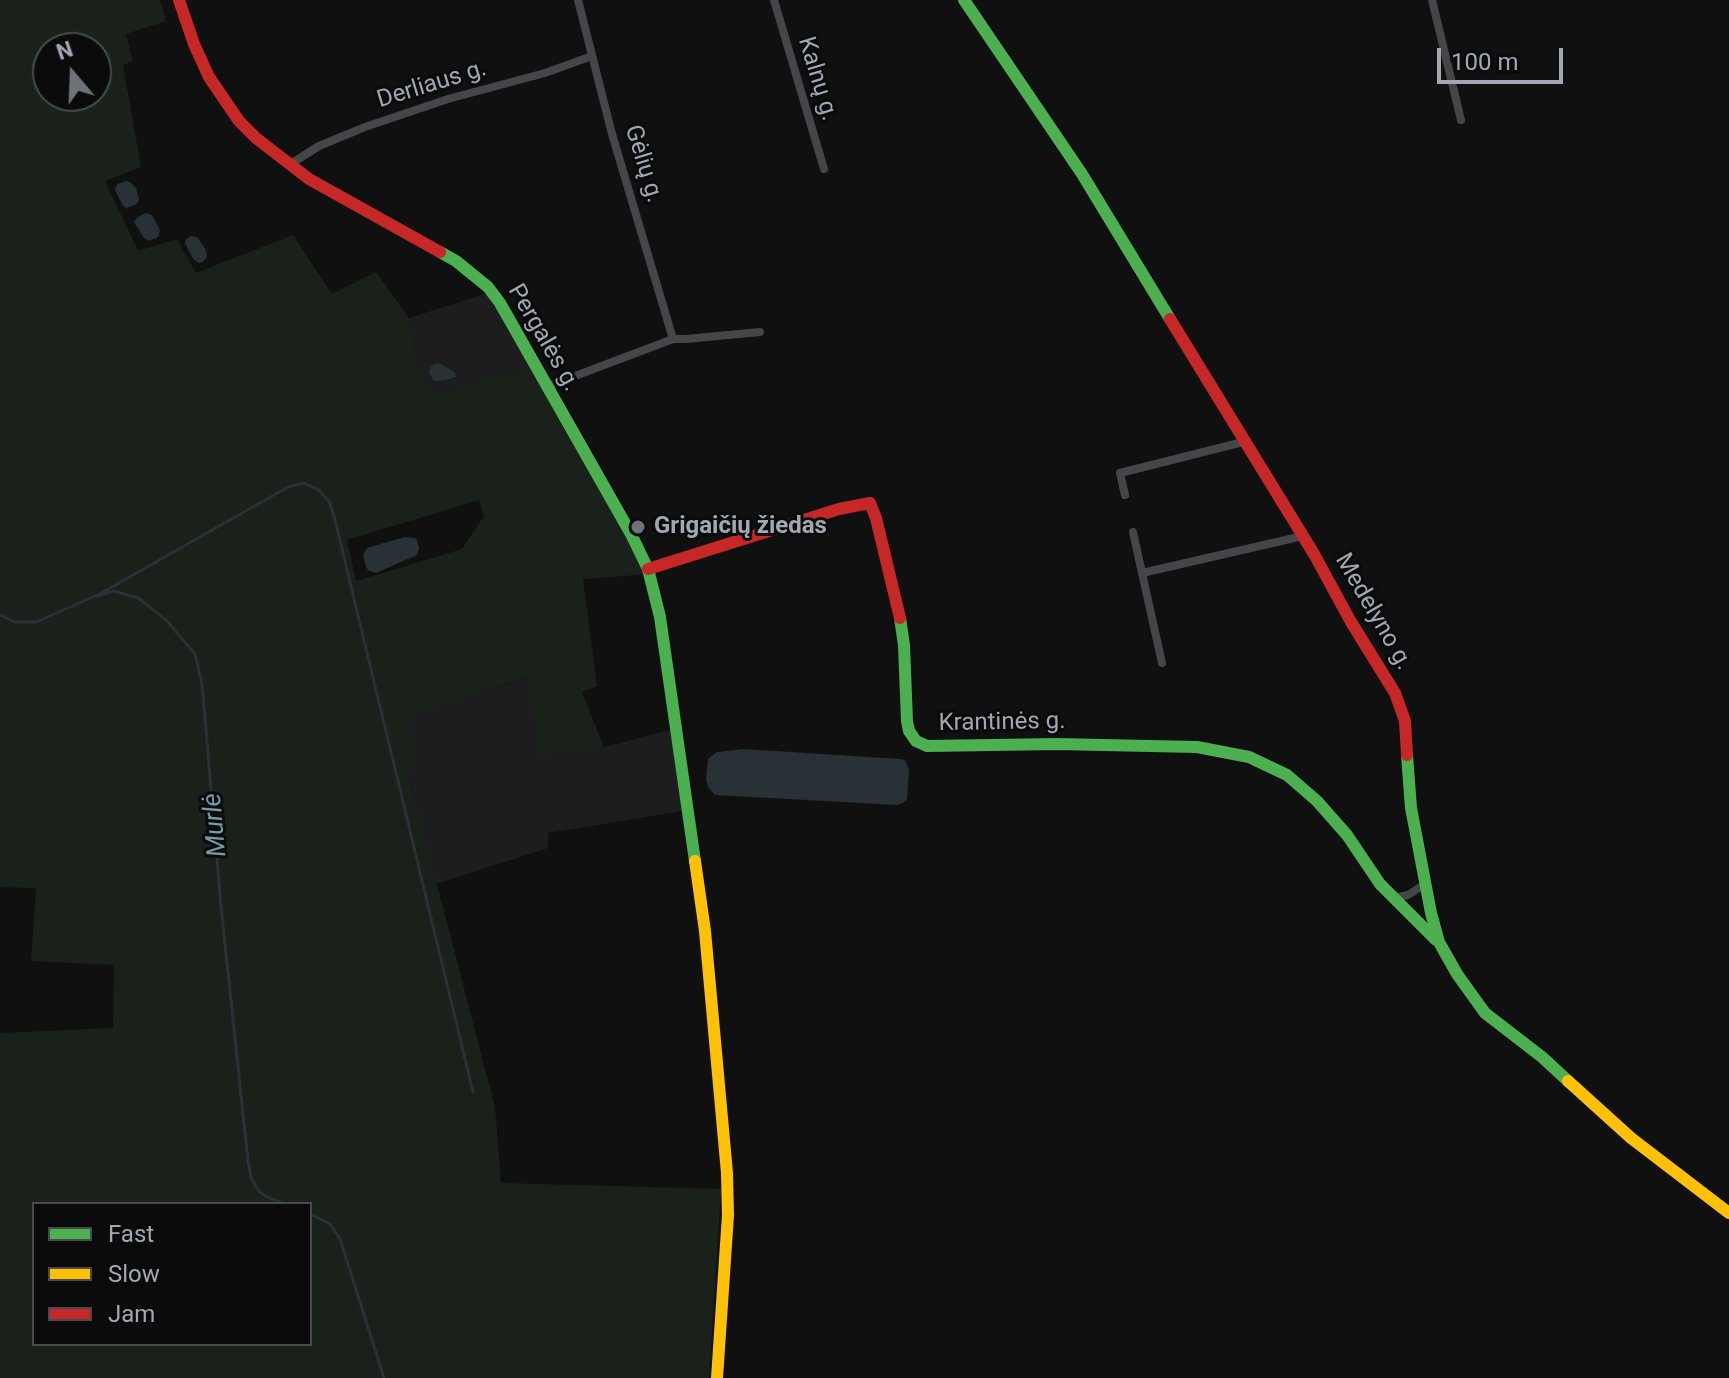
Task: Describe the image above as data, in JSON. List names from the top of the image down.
{
  "streets": {
    "street": [
      "Kalnų g.",
      "Derliaus g.",
      "Gėlių g.",
      "Pergalės g.",
      "Medelyno g.",
      "Krantinės g."
    ]
  },
  "crossings": [
    ["Derliaus g.", "Gėlių g."],
    ["Derliaus g.", "Pergalės g."],
    ["Pergalės g.", "Krantinės g."],
    ["Medelyno g.", "Krantinės g."]
  ],
  "water": ["Murlė"],
  "places": ["Grigaičių žiedas"],
  "legend": ["Fast", "Slow", "Jam"],
  "scale_bar": "100 m",
  "north": "top"
}
